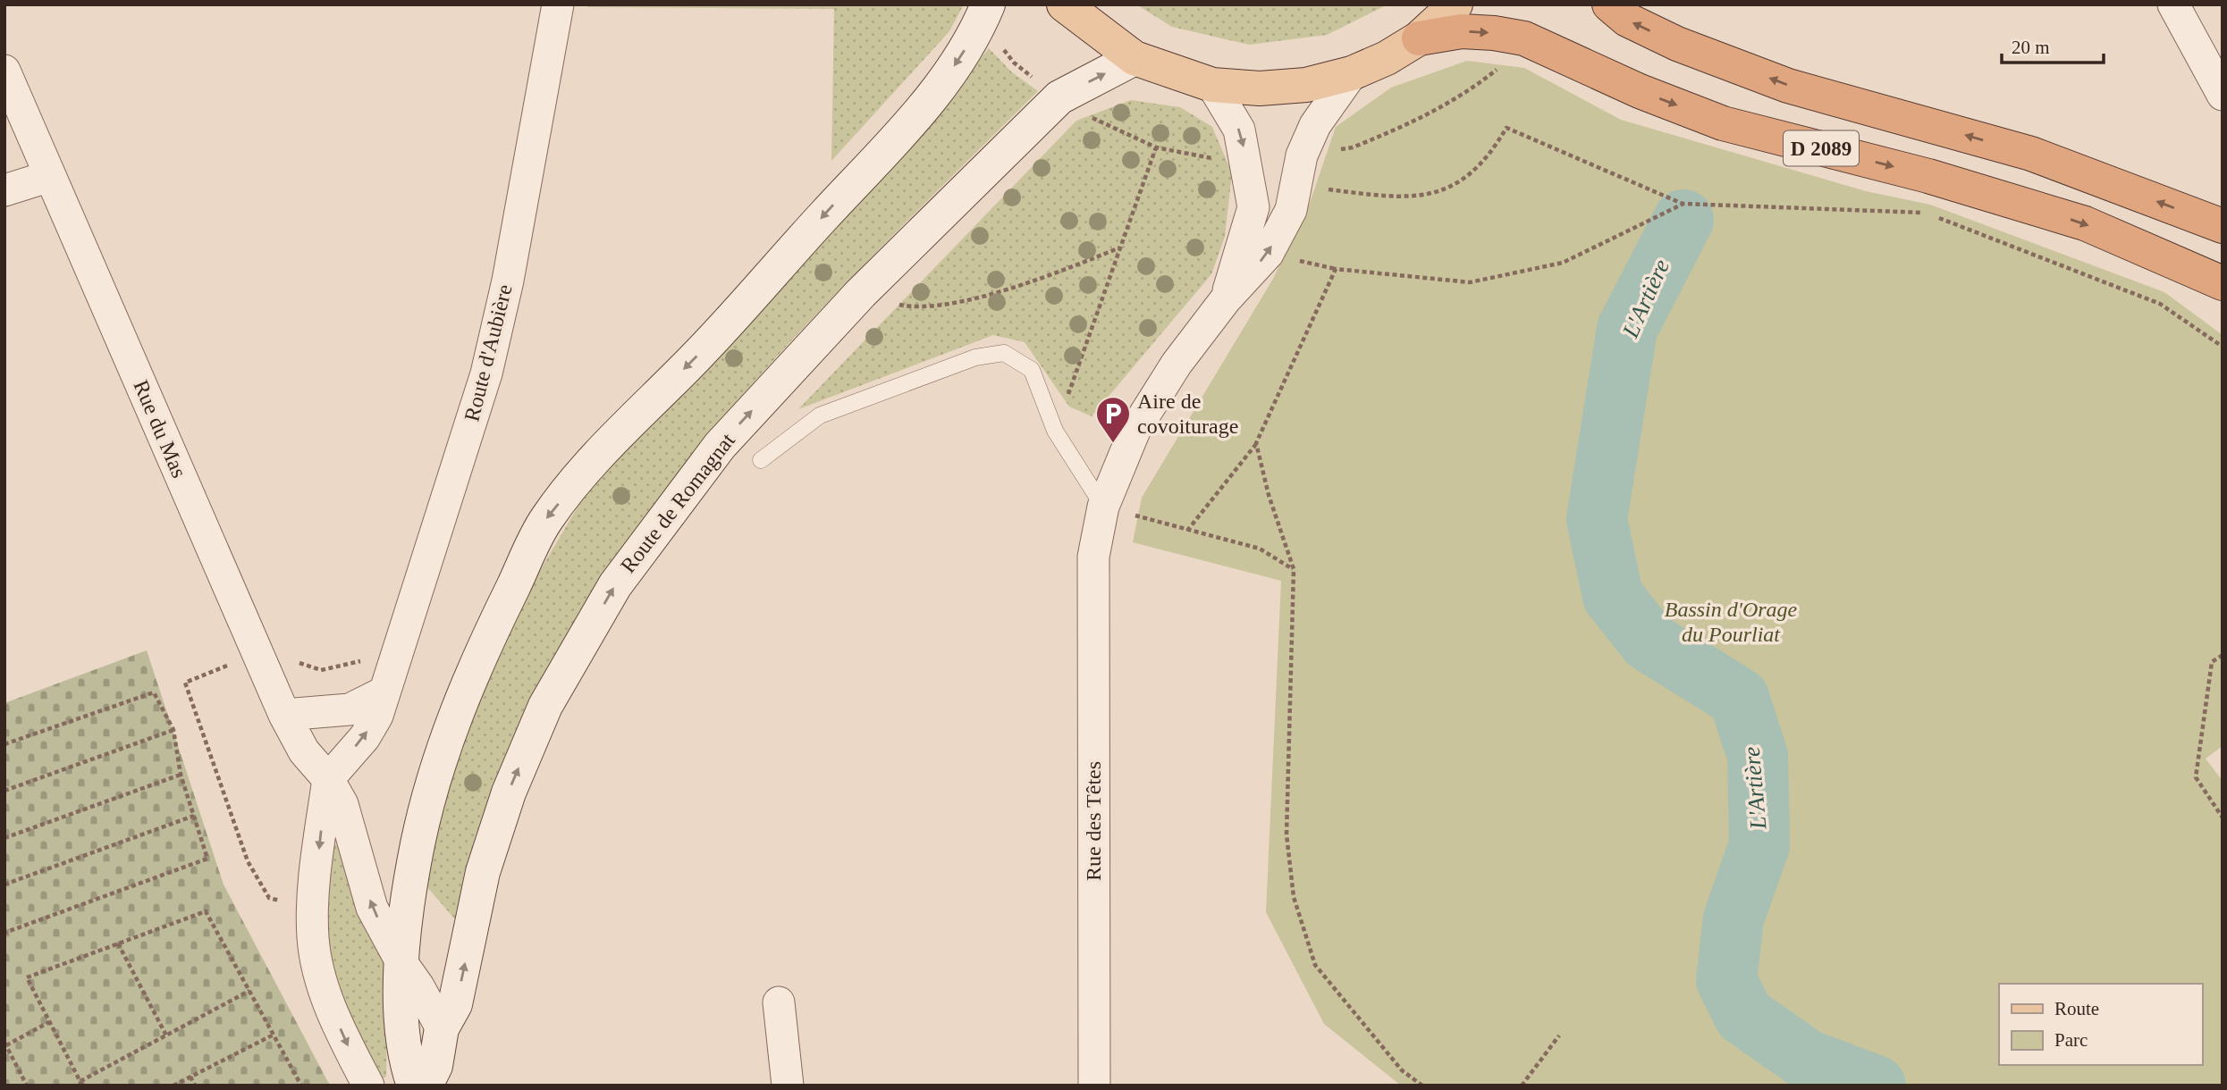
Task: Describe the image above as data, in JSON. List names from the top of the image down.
{
  "streets": {
    "highway": ["D 2089"],
    "main road": ["Route de Romagnat"],
    "street": ["Route d'Aubière", "Rue du Mas", "Rue des Têtes"]
  },
  "crossings": [
    ["Route d'Aubière", "Rue du Mas"],
    ["Rue du Mas", "Route de Romagnat"]
  ],
  "water": ["L'Artière"],
  "parks": ["Bassin d'Orage du Pourliat"],
  "places": {
    "parking": ["Aire de covoiturage"]
  },
  "legend": ["Route", "Parc"],
  "scale_bar": "20 m"
}
